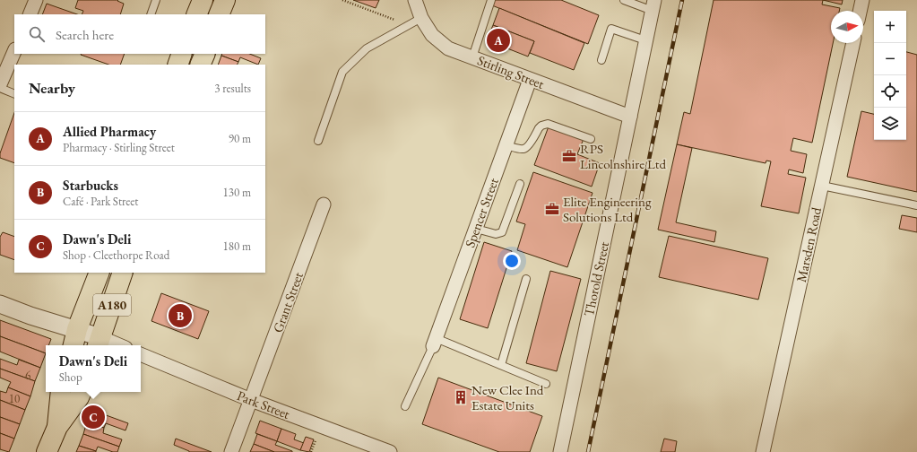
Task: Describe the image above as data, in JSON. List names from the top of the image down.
{
  "streets": {
    "main road": ["A180"],
    "street": [
      "Stirling Street",
      "Spencer Street",
      "Marsden Road",
      "Thorold Street",
      "Grant Street",
      "Park Street"
    ]
  },
  "crossings": [
    ["Stirling Street", "Spencer Street"],
    ["Stirling Street", "Thorold Street"],
    ["Grant Street", "Park Street"]
  ],
  "places": {
    "office": ["RPS Lincolnshire Ltd", "Elite Engineering Solutions Ltd"],
    "building": ["New Clee Ind Estate Units"]
  },
  "house_numbers": ["6", "10"],
  "north": "right",
  "page": {
    "map_buttons": ["+", "−"],
    "search": "Search here",
    "pins": ["A", "B", "C"],
    "heading": ["Nearby", "3 results"],
    "list": [
      {
        "mark": "A",
        "name": "Allied Pharmacy",
        "note": "Pharmacy · Stirling Street",
        "value": "90 m"
      },
      {
        "mark": "B",
        "name": "Starbucks",
        "note": "Café · Park Street",
        "value": "130 m"
      },
      {
        "mark": "C",
        "name": "Dawn's Deli",
        "note": "Shop · Cleethorpe Road",
        "value": "180 m"
      }
    ],
    "popup": ["Dawn's Deli", "Shop"]
  }
}
